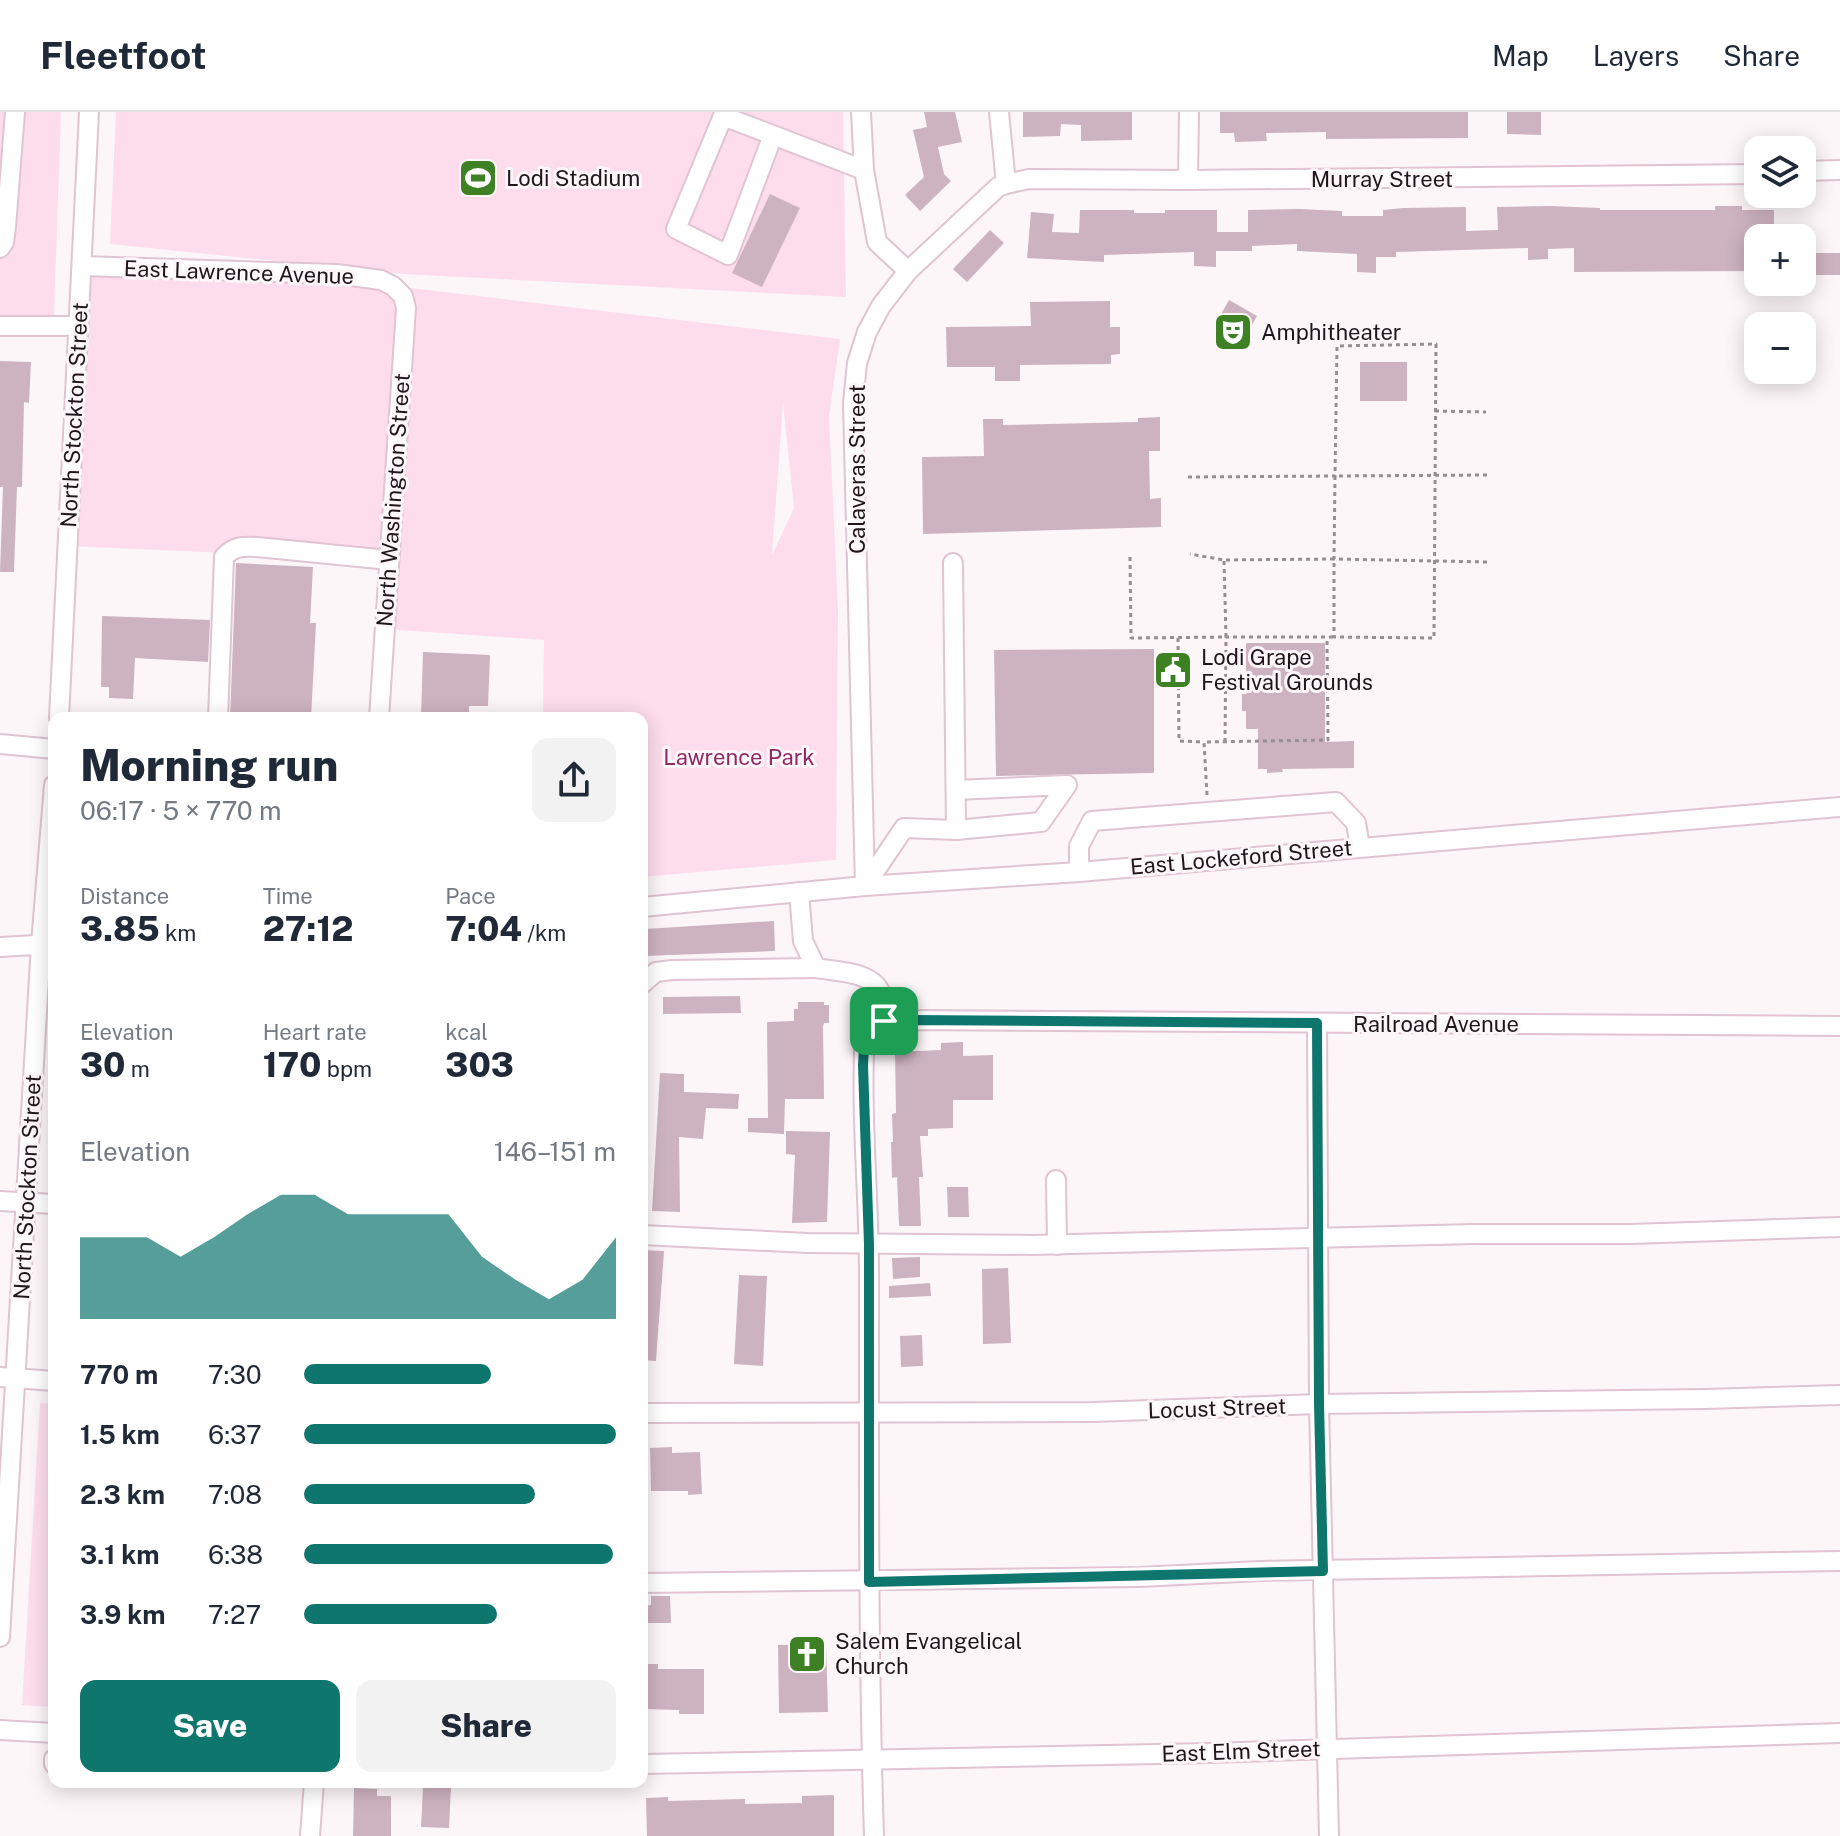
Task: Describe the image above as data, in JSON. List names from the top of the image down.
{
  "streets": {
    "street": [
      "Murray Street",
      "East Lawrence Avenue",
      "North Stockton Street",
      "Calaveras Street",
      "North Washington Street",
      "East Lockeford Street",
      "Railroad Avenue",
      "Locust Street",
      "East Elm Street"
    ]
  },
  "crossings": [
    ["Murray Street", "Calaveras Street"],
    ["East Lawrence Avenue", "North Stockton Street"],
    ["East Lawrence Avenue", "North Washington Street"],
    ["Calaveras Street", "East Lockeford Street"]
  ],
  "parks": ["Lawrence Park"],
  "places": {
    "sports": ["Lodi Stadium"],
    "theatre": ["Amphitheater"],
    "public building": ["Lodi Grape Festival Grounds"],
    "church": ["Salem Evangelical Church"]
  },
  "page": {
    "header": "Fleetfoot",
    "nav": ["Map", "Layers", "Share"],
    "map_buttons": ["+", "−"],
    "heading": ["Morning run", "06:17 · 5 × 770 m"],
    "stats": [
      ["Distance", "3.85 km"],
      ["Time", "27:12"],
      ["Pace", "7:04 /km"],
      ["Elevation", "30 m"],
      ["Heart rate", "170 bpm"],
      ["kcal", "303"]
    ],
    "chart": ["Elevation", "146–151 m"],
    "list": [
      {
        "name": "770 m",
        "note": "7:30"
      },
      {
        "name": "1.5 km",
        "note": "6:37"
      },
      {
        "name": "2.3 km",
        "note": "7:08"
      },
      {
        "name": "3.1 km",
        "note": "6:38"
      },
      {
        "name": "3.9 km",
        "note": "7:27"
      }
    ],
    "buttons": ["Save", "Share"]
  }
}
